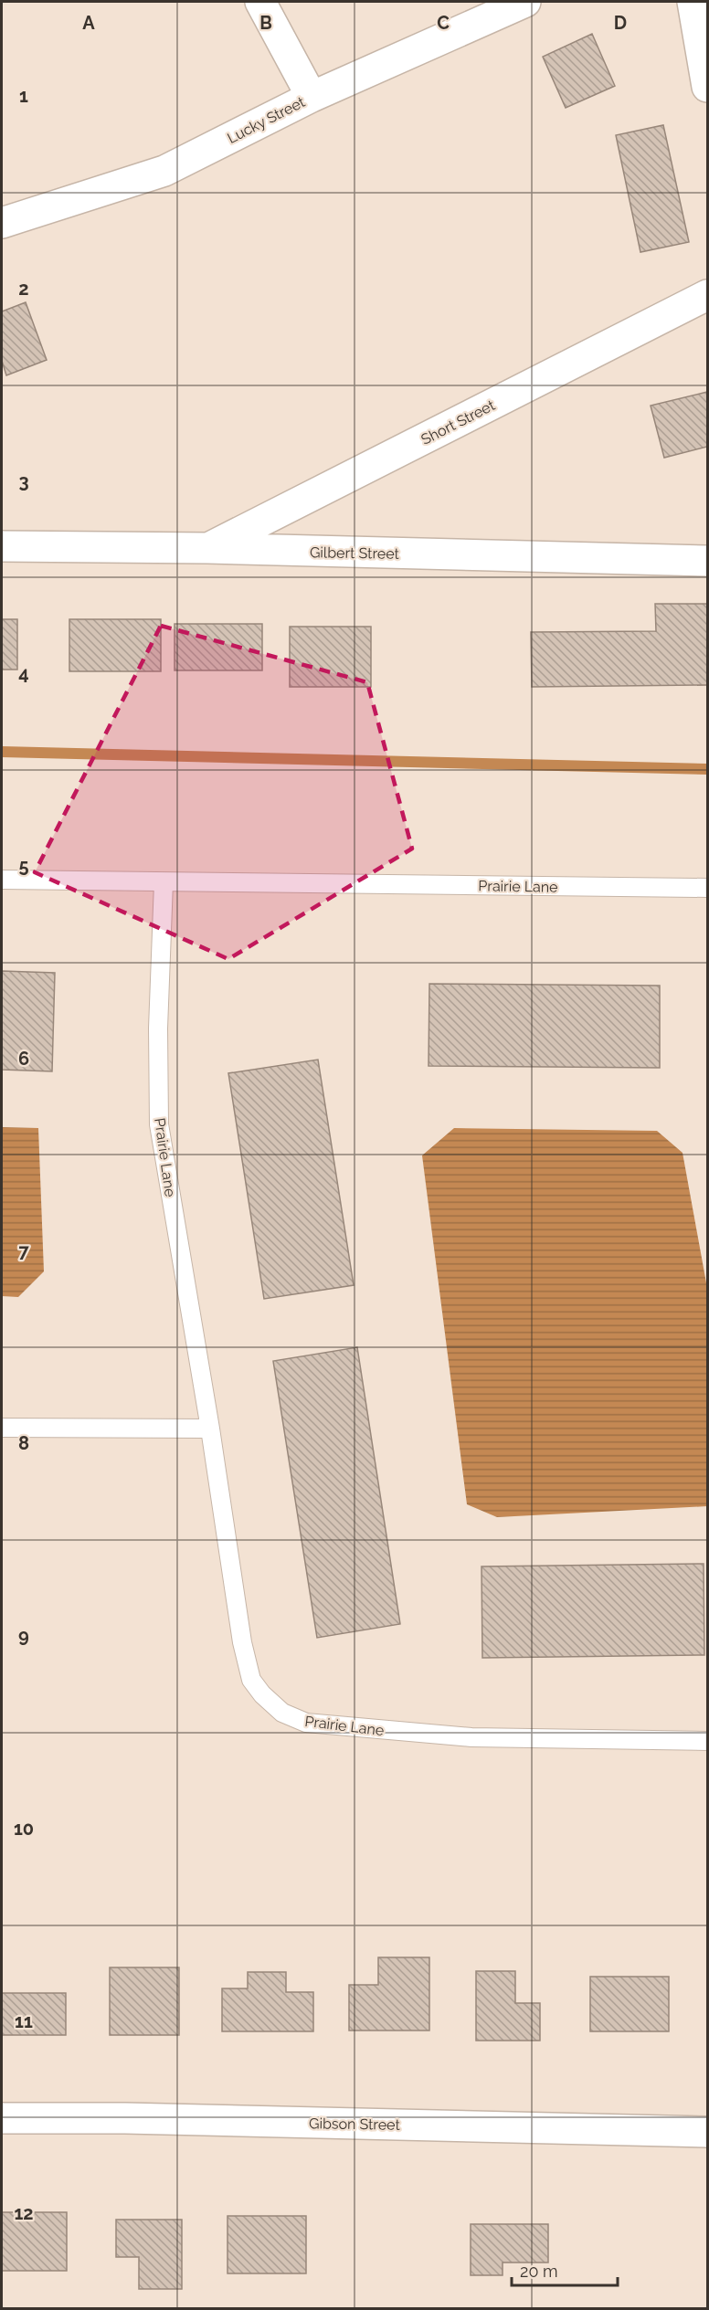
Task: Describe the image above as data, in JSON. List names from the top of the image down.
{
  "streets": {
    "street": [
      "Lucky Street",
      "Short Street",
      "Gilbert Street",
      "Gibson Street"
    ],
    "lane": ["Prairie Lane"]
  },
  "crossings": [
    ["Short Street", "Gilbert Street"]
  ],
  "scale_bar": "20 m",
  "grid": {
    "columns": [
      "A",
      "B",
      "C",
      "D"
    ],
    "rows": [
      "1",
      "2",
      "3",
      "4",
      "5",
      "6",
      "7",
      "8",
      "9",
      "10",
      "11",
      "12"
    ]
  }
}
